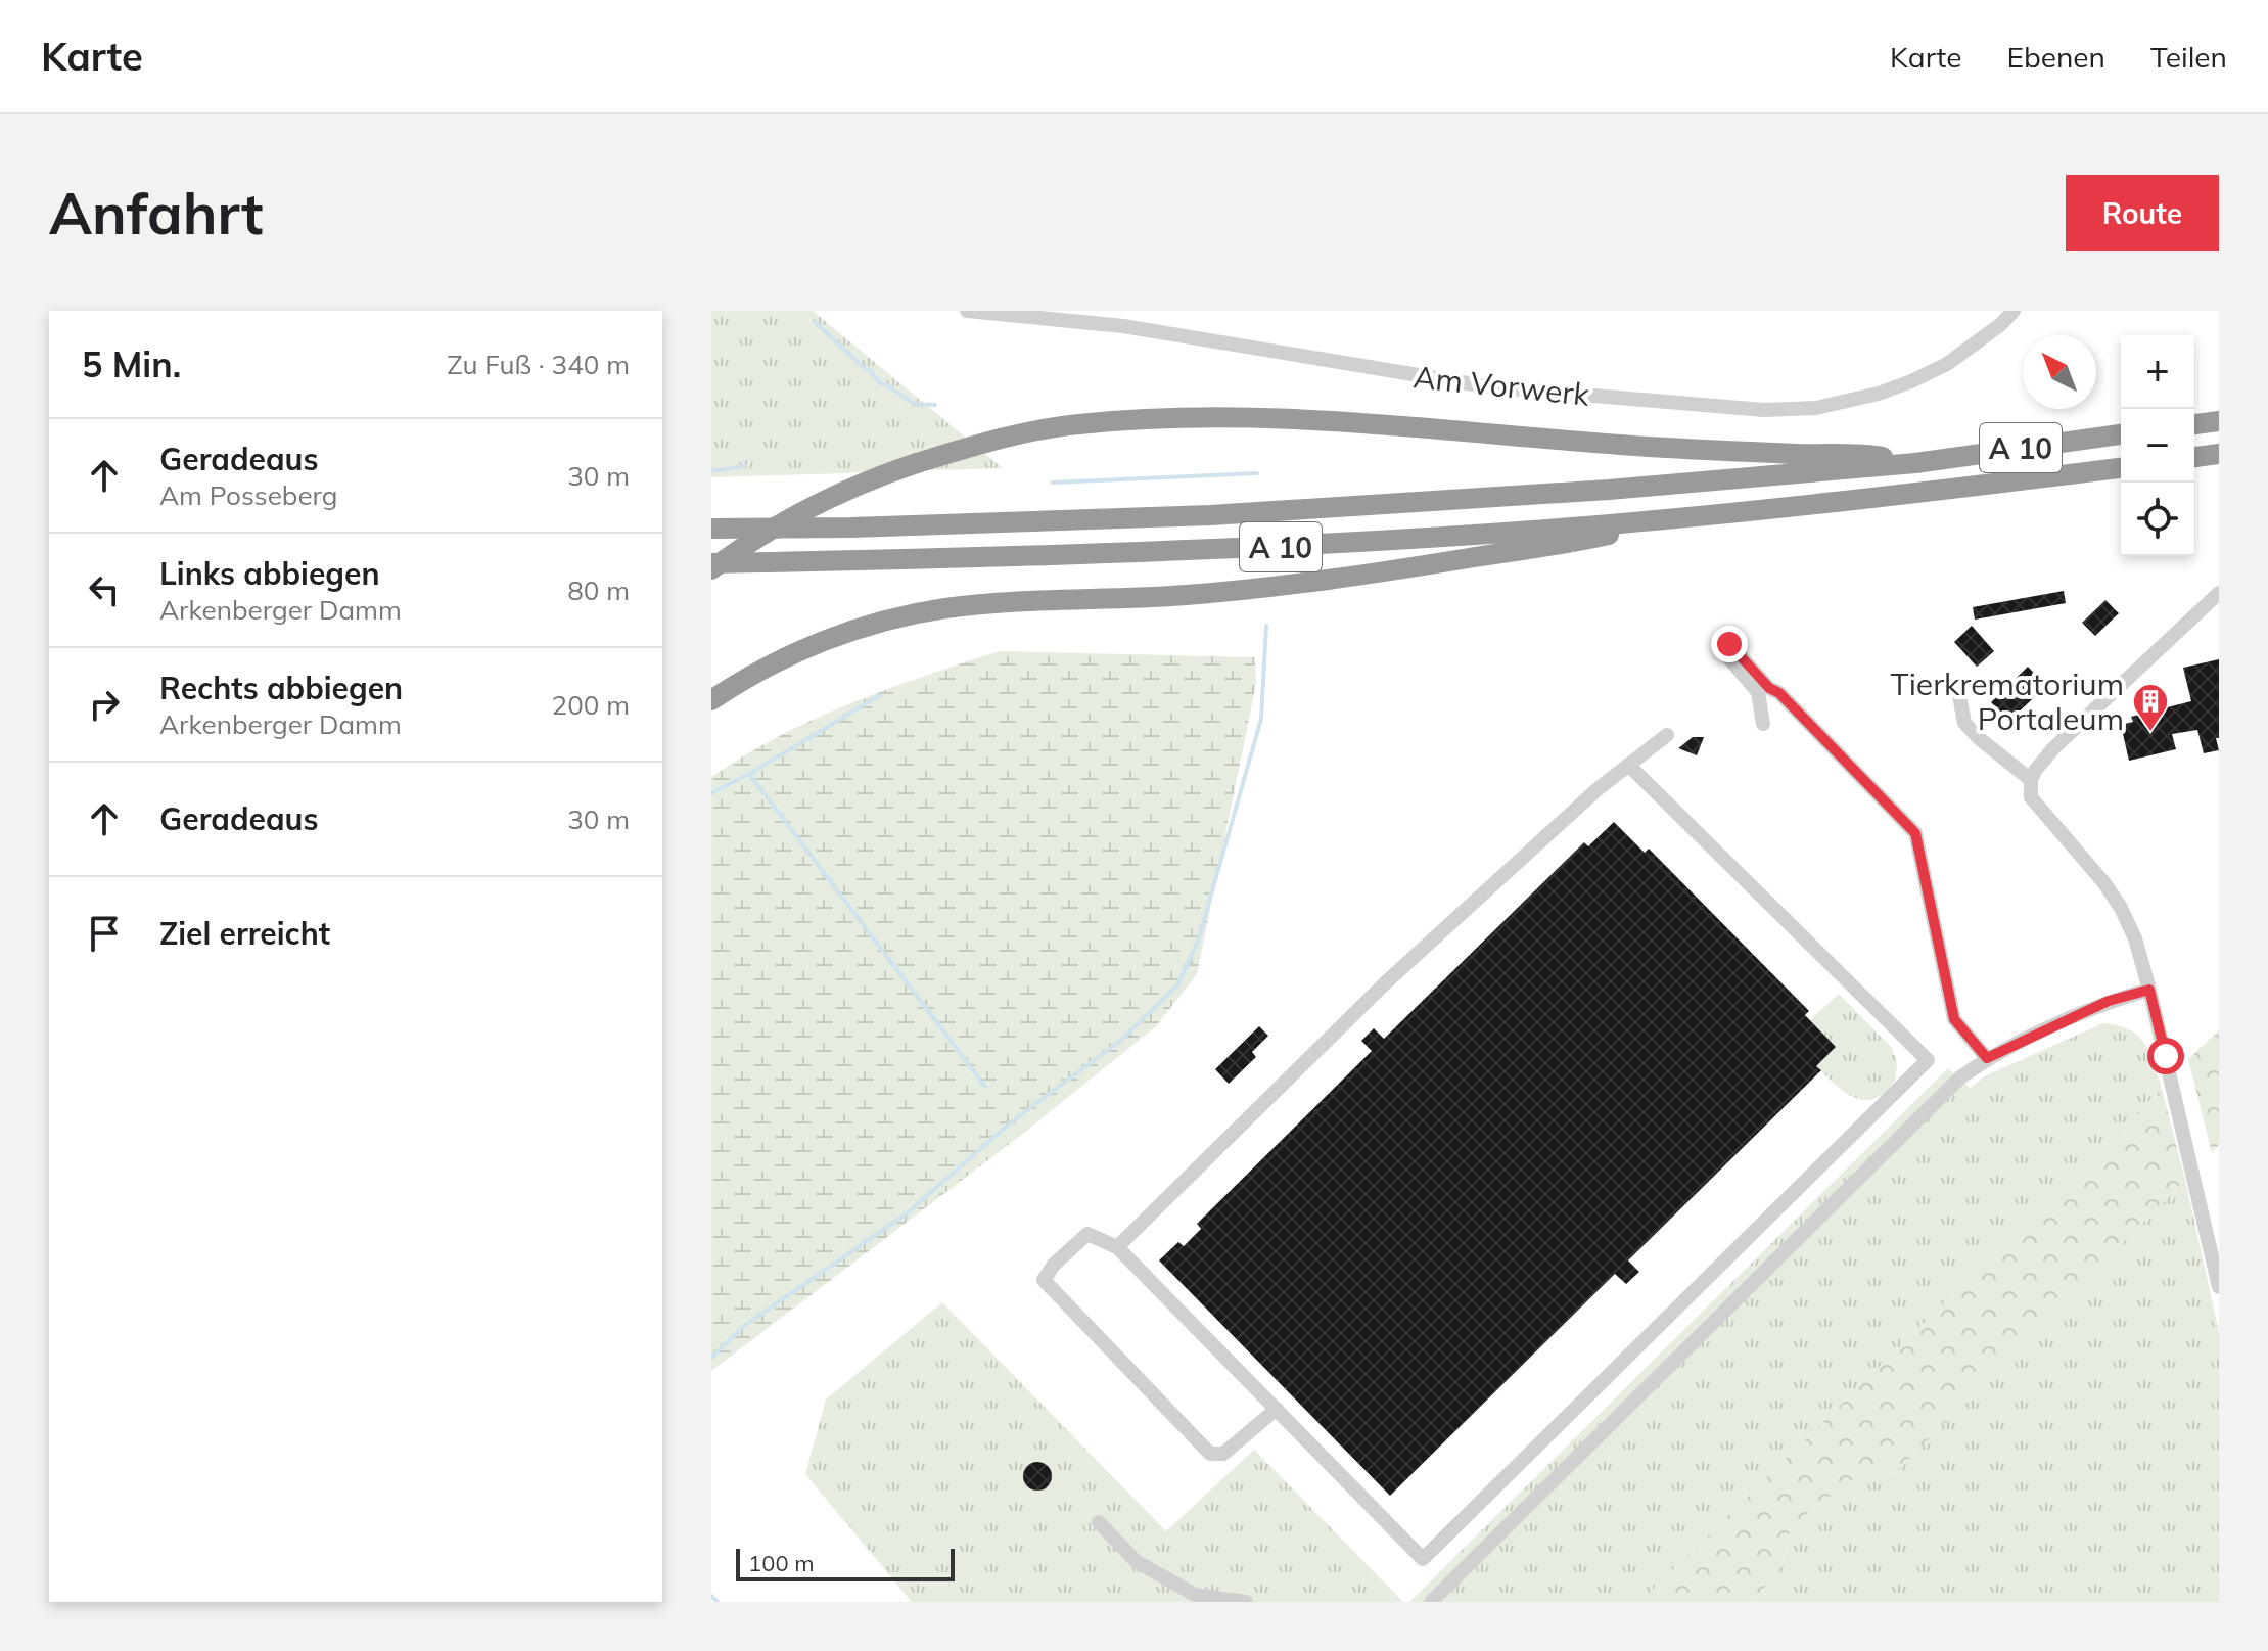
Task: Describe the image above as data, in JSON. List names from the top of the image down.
{
  "streets": {
    "highway": ["A 10"],
    "street": ["Am Vorwerk"]
  },
  "places": {
    "building": ["Tierkrematorium Portaleum"]
  },
  "scale_bar": "100 m",
  "north": "top left",
  "page": {
    "header": "Karte",
    "nav": ["Karte", "Ebenen", "Teilen"],
    "buttons": "Route",
    "title": "Anfahrt",
    "heading": ["5 Min.", "Zu Fuß · 340 m"],
    "map_buttons": ["+", "−"],
    "list": [
      ["Geradeaus", "Am Posseberg", "30 m"],
      ["Links abbiegen", "Arkenberger Damm", "80 m"],
      ["Rechts abbiegen", "Arkenberger Damm", "200 m"],
      ["Geradeaus", "30 m"],
      "Ziel erreicht"
    ],
    "scale": "100 m"
  }
}
